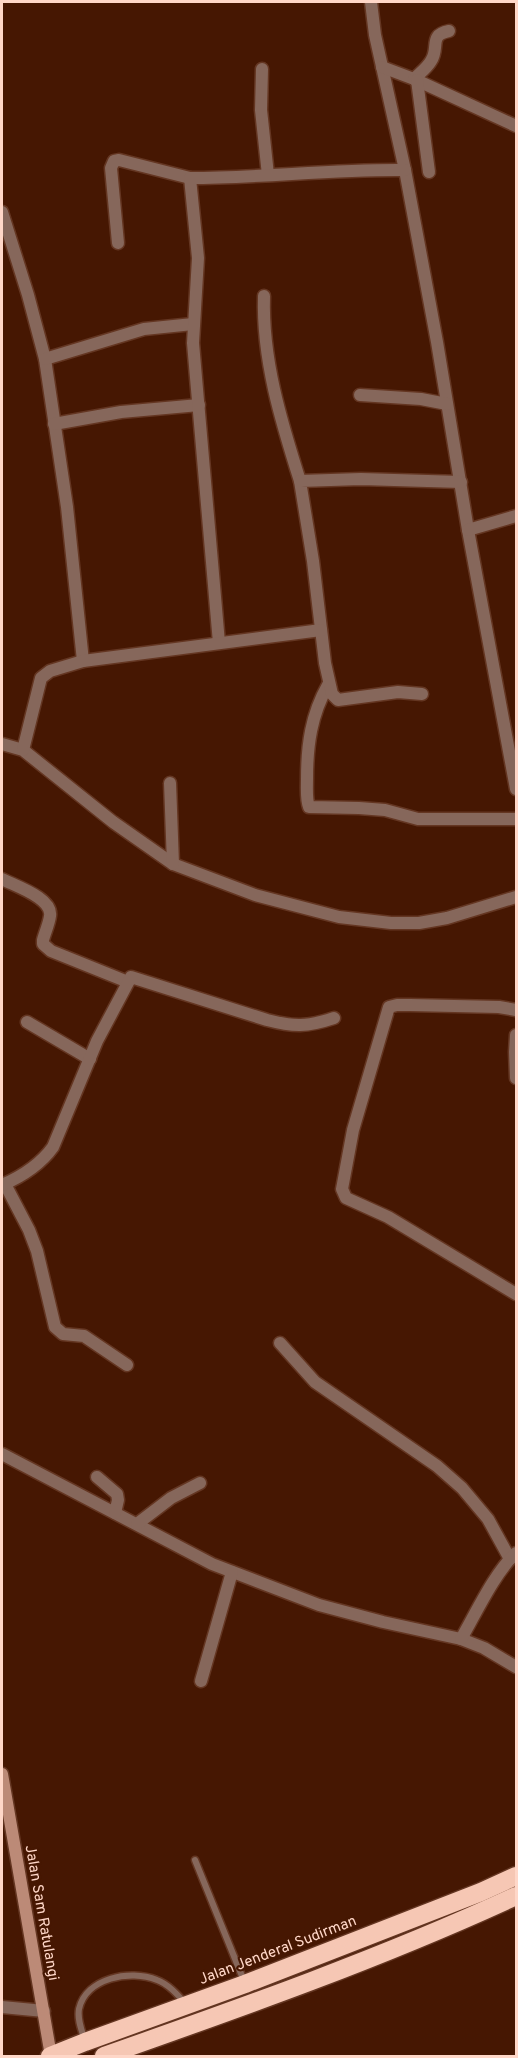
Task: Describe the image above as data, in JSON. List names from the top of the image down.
{
  "streets": {
    "highway": ["Jalan Jenderal Sudirman"],
    "street": ["Jalan Sam Ratulangi"]
  },
  "crossings": [
    ["Jalan Sam Ratulangi", "Jalan Jenderal Sudirman"]
  ]
}
